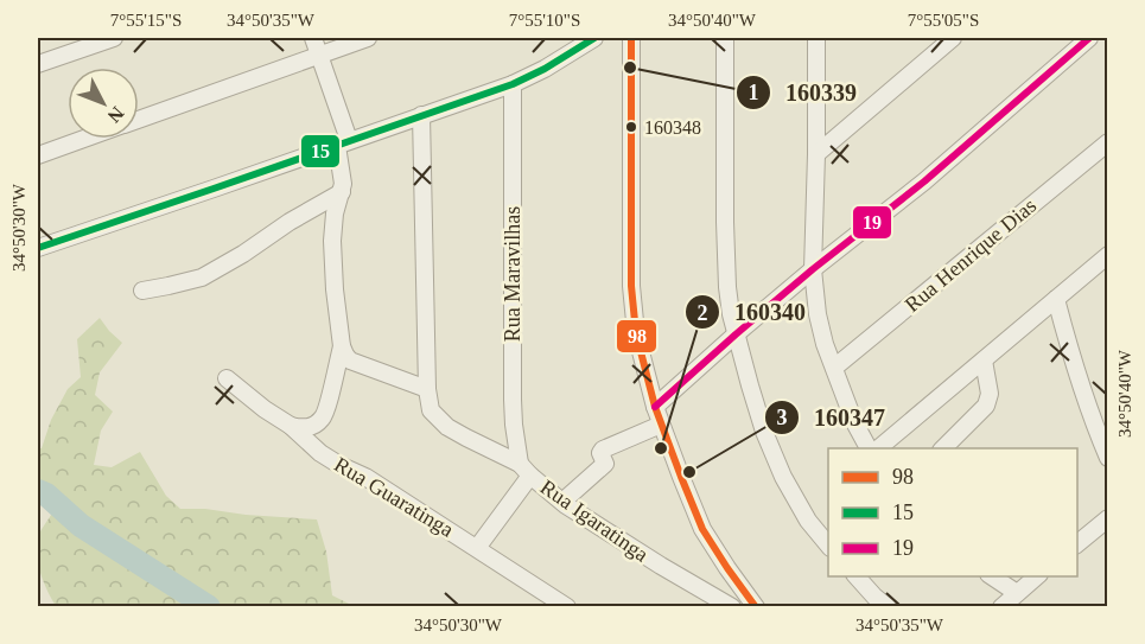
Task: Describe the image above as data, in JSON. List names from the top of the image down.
{
  "streets": {
    "street": [
      "Rua Henrique Dias",
      "Rua Maravilhas",
      "Rua Guaratinga",
      "Rua Igaratinga"
    ]
  },
  "crossings": [
    ["Rua Maravilhas", "Rua Igaratinga"]
  ],
  "places": [
    "160339",
    "160348",
    "160340",
    "160347"
  ],
  "lines": ["transit line 98", "transit line 15", "transit line 19"],
  "legend": ["98", "15", "19"],
  "north": "bottom right",
  "coordinates": [
    "7°55'15\"S",
    "34°50'35\"W",
    "7°55'10\"S",
    "34°50'40\"W",
    "7°55'05\"S",
    "34°50'30\"W"
  ]
}
